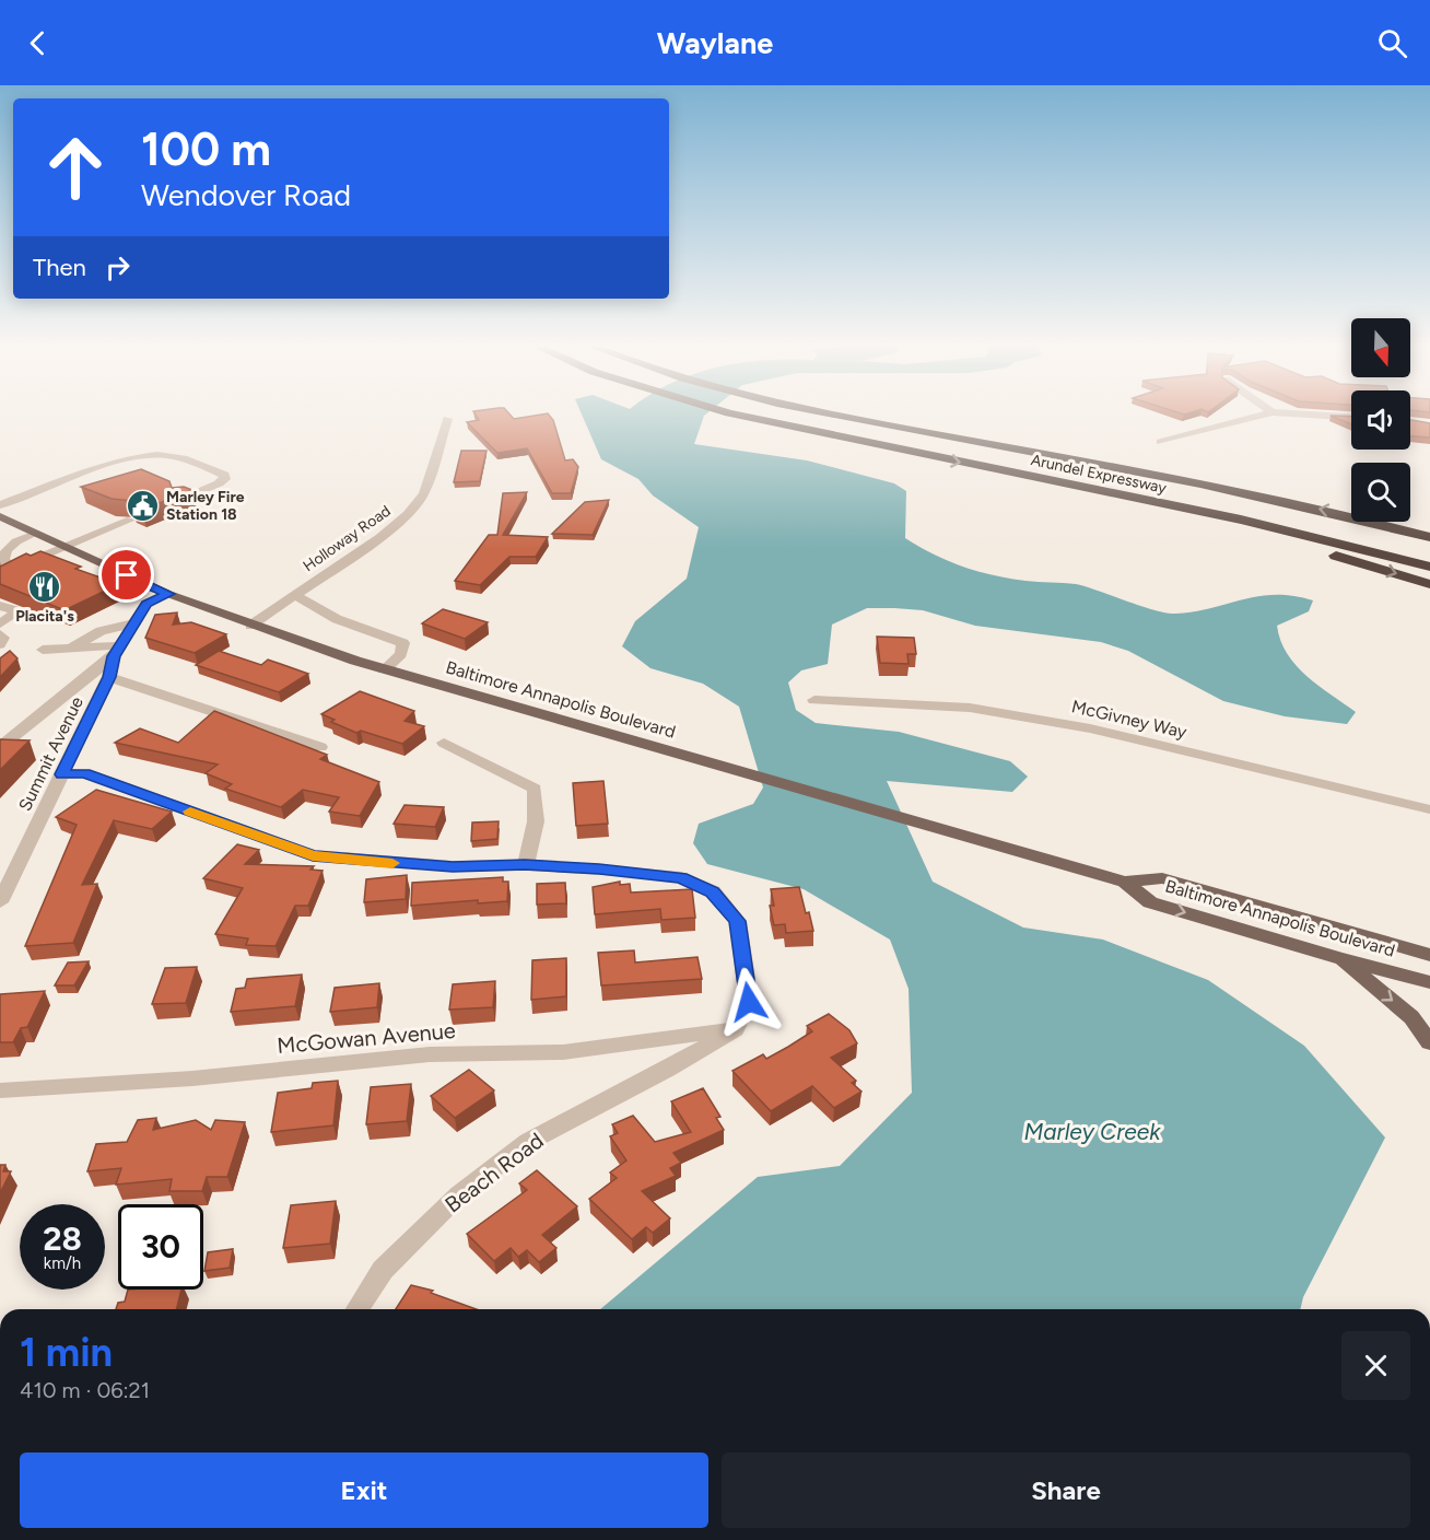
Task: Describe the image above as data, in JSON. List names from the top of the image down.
{
  "streets": {
    "highway": ["Arundel Expressway"],
    "main road": ["Baltimore Annapolis Boulevard"],
    "street": [
      "Holloway Road",
      "McGivney Way",
      "Summit Avenue",
      "McGowan Avenue",
      "Beach Road"
    ]
  },
  "crossings": [
    ["Holloway Road", "Baltimore Annapolis Boulevard"],
    ["McGowan Avenue", "Beach Road"]
  ],
  "water": ["Marley Creek"],
  "places": {
    "public building": ["Marley Fire Station 18"],
    "restaurant": ["Placita's"]
  },
  "north": "bottom",
  "page": {
    "header": "Waylane",
    "turn": ["100 m", "Wendover Road"],
    "then": "Then",
    "speed": "28 km/h",
    "limit": "30",
    "heading": ["1 min", "410 m · 06:21"],
    "buttons": ["Exit", "Share"]
  }
}
